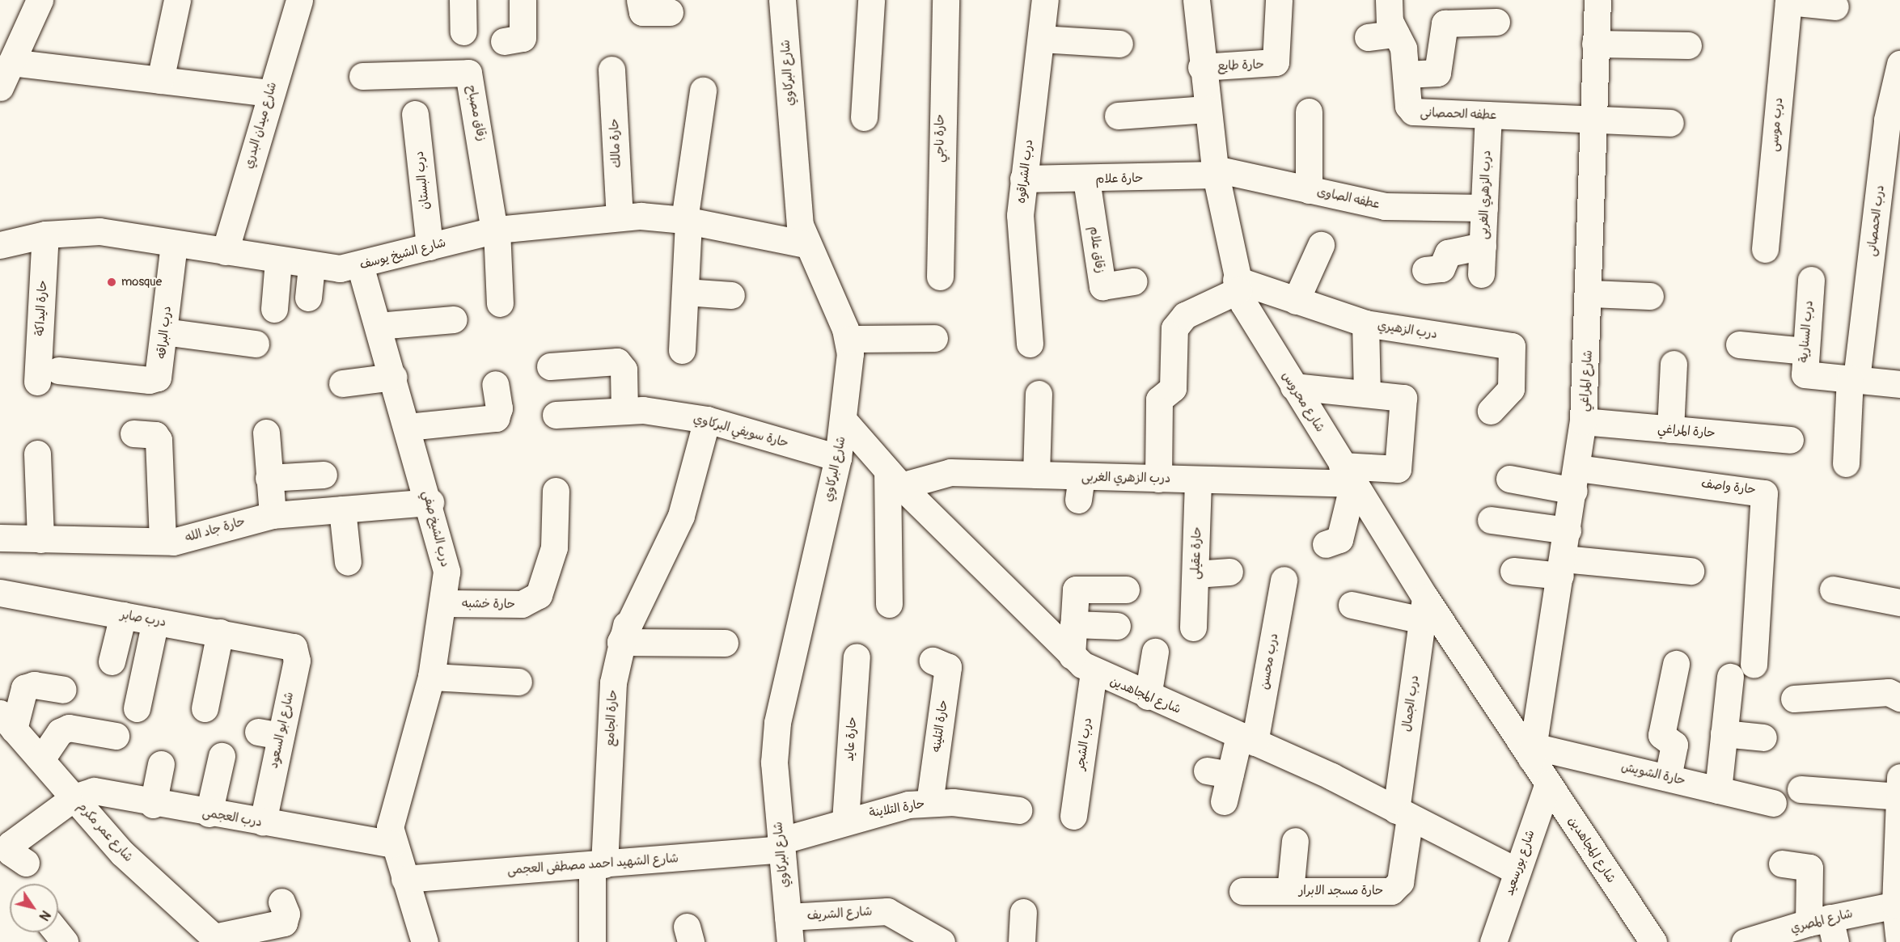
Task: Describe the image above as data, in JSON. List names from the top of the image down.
{
  "streets": {
    "street": [
      "حارة طايع",
      "شارع البركاوي",
      "زقاق مصباح",
      "عطفه الحمصانى",
      "درب موسى",
      "شارع ميدان البدري",
      "حارة ناجي",
      "حارة مالك",
      "درب الشراقوه",
      "حارة علام",
      "درب البستان",
      "درب الزهري الغربى",
      "عطفه الصاوى",
      "درب الحمصانى",
      "زقاق علام",
      "شارع الشيخ يوسف",
      "حارة اليداكة",
      "درب الزهيري",
      "درب السنارية",
      "درب البراقه",
      "شارع المراغي",
      "شارع محروس",
      "حارة سويفي البركاوي",
      "حارة المراغي",
      "حارة واصف",
      "درب الشيخ صفي",
      "حارة جاد الله",
      "حارة عقيلى",
      "حارة خشبه",
      "درب صابر",
      "درب محسن",
      "شارع المجاهدين",
      "درب الجمال",
      "حارة الجامع",
      "حارة التلينه",
      "شارع ابو السعود",
      "حارة عايد",
      "درب الشجر",
      "حارة الشويش",
      "حارة التلاينة",
      "درب العجمى",
      "شارع عمر مكرم",
      "شارع بورسعيد",
      "شارع الشهيد احمد مصطفى العجمى",
      "حارة مسجد الابرار",
      "شارع الشريف",
      "شارع المصري"
    ]
  },
  "crossings": [
    ["حارة طايع", "شارع محروس"],
    ["شارع البركاوي", "شارع الشيخ يوسف"],
    ["شارع البركاوي", "حارة سويفي البركاوي"],
    ["شارع البركاوي", "شارع المجاهدين"],
    ["شارع البركاوي", "حارة التلاينة"],
    ["شارع البركاوي", "شارع الشهيد احمد مصطفى العجمى"],
    ["شارع البركاوي", "شارع الشريف"],
    ["زقاق مصباح", "شارع الشيخ يوسف"],
    ["عطفه الحمصانى", "درب الزهري الغربى"],
    ["عطفه الحمصانى", "شارع المراغي"],
    ["شارع ميدان البدري", "شارع الشيخ يوسف"],
    ["حارة مالك", "شارع الشيخ يوسف"],
    ["درب الشراقوه", "حارة علام"],
    ["حارة علام", "عطفه الصاوى"],
    ["حارة علام", "زقاق علام"],
    ["حارة علام", "شارع محروس"],
    ["درب البستان", "شارع الشيخ يوسف"],
    ["درب الزهري الغربى", "عطفه الصاوى"],
    ["درب الزهري الغربى", "شارع محروس"],
    ["درب الزهري الغربى", "حارة عقيلى"],
    ["درب الزهري الغربى", "شارع المجاهدين"],
    ["عطفه الصاوى", "شارع محروس"],
    ["درب الحمصانى", "درب السنارية"],
    ["شارع الشيخ يوسف", "حارة اليداكة"],
    ["شارع الشيخ يوسف", "درب البراقه"],
    ["شارع الشيخ يوسف", "درب الشيخ صفي"],
    ["حارة اليداكة", "درب البراقه"],
    ["درب الزهيري", "شارع محروس"],
    ["شارع المراغي", "شارع محروس"],
    ["شارع المراغي", "حارة المراغي"],
    ["شارع المراغي", "حارة واصف"],
    ["شارع المراغي", "شارع المجاهدين"],
    ["شارع المراغي", "حارة الشويش"],
    ["شارع محروس", "شارع المجاهدين"],
    ["شارع محروس", "درب الجمال"],
    ["شارع محروس", "حارة الشويش"],
    ["درب الشيخ صفي", "حارة جاد الله"],
    ["درب الشيخ صفي", "حارة خشبه"],
    ["درب الشيخ صفي", "درب العجمى"],
    ["درب الشيخ صفي", "شارع الشهيد احمد مصطفى العجمى"],
    ["درب صابر", "شارع ابو السعود"],
    ["درب محسن", "شارع المجاهدين"],
    ["شارع المجاهدين", "درب الجمال"],
    ["شارع المجاهدين", "درب الشجر"],
    ["شارع المجاهدين", "حارة الشويش"],
    ["شارع المجاهدين", "شارع بورسعيد"],
    ["شارع المجاهدين", "حارة مسجد الابرار"],
    ["درب الجمال", "حارة مسجد الابرار"],
    ["حارة الجامع", "شارع الشهيد احمد مصطفى العجمى"],
    ["حارة التلينه", "حارة التلاينة"],
    ["شارع ابو السعود", "درب العجمى"],
    ["حارة عايد", "حارة التلاينة"],
    ["حارة التلاينة", "شارع الشهيد احمد مصطفى العجمى"],
    ["درب العجمى", "شارع عمر مكرم"]
  ],
  "places": ["mosque"],
  "north": "bottom right"
}
